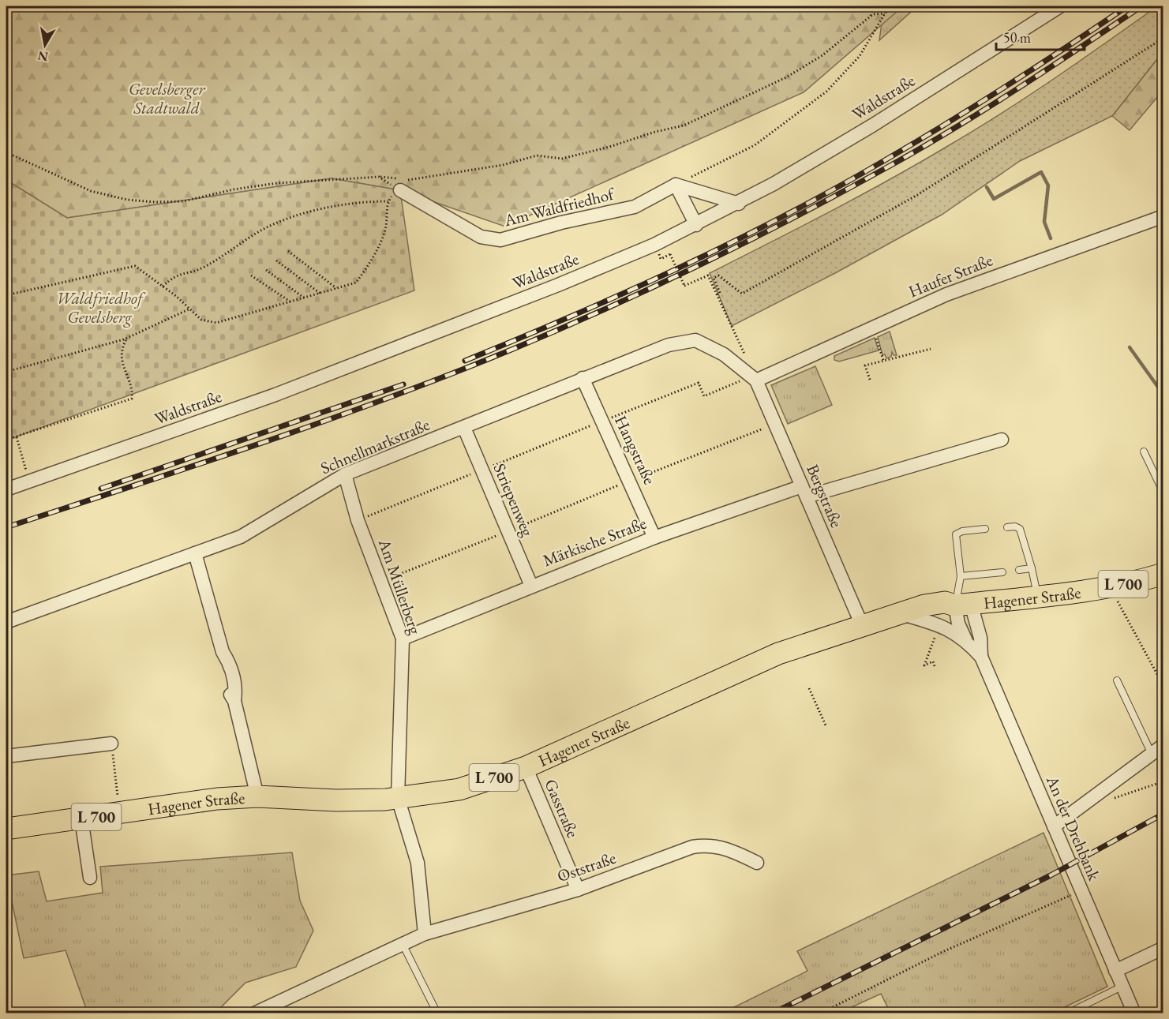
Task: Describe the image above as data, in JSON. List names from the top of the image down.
{
  "streets": {
    "main road": ["L 700", "Hagener Straße"],
    "street": [
      "Waldstraße",
      "Am Waldfriedhof",
      "Haufer Straße",
      "Schnellmarkstraße",
      "Hangstraße",
      "Bergstraße",
      "Striepenweg",
      "Märkische Straße",
      "Am Müllerberg",
      "Gasstraße",
      "An der Drehbank",
      "Oststraße"
    ]
  },
  "crossings": [
    ["Haufer Straße", "Schnellmarkstraße"],
    ["Haufer Straße", "Bergstraße"],
    ["Schnellmarkstraße", "Hangstraße"],
    ["Schnellmarkstraße", "Bergstraße"],
    ["Schnellmarkstraße", "Striepenweg"],
    ["Schnellmarkstraße", "Am Müllerberg"],
    ["Hangstraße", "Märkische Straße"],
    ["Bergstraße", "Märkische Straße"],
    ["Bergstraße", "Hagener Straße"],
    ["Striepenweg", "Märkische Straße"],
    ["Märkische Straße", "Am Müllerberg"],
    ["Am Müllerberg", "Hagener Straße"],
    ["Hagener Straße", "Gasstraße"],
    ["Hagener Straße", "An der Drehbank"],
    ["Gasstraße", "Oststraße"]
  ],
  "parks": ["Gevelsberger Stadtwald", "Waldfriedhof Gevelsberg"],
  "scale_bar": "50 m",
  "north": "bottom"
}
